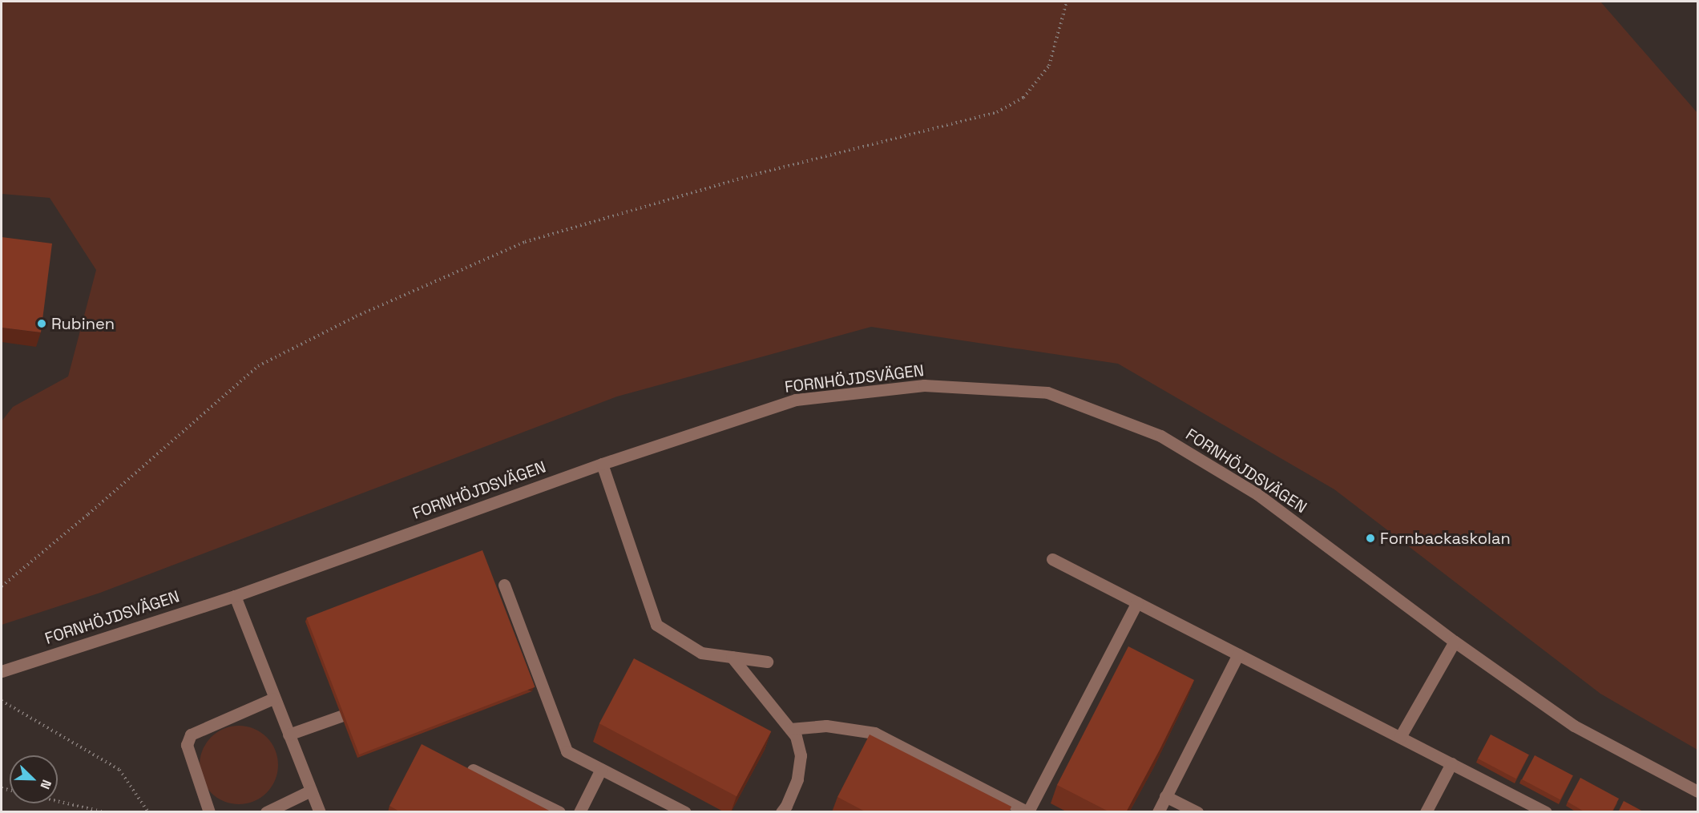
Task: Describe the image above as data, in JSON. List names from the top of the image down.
{
  "streets": {
    "street": ["FORNHÖJDSVÄGEN"]
  },
  "places": ["Rubinen", "Fornbackaskolan"],
  "north": "bottom right"
}
